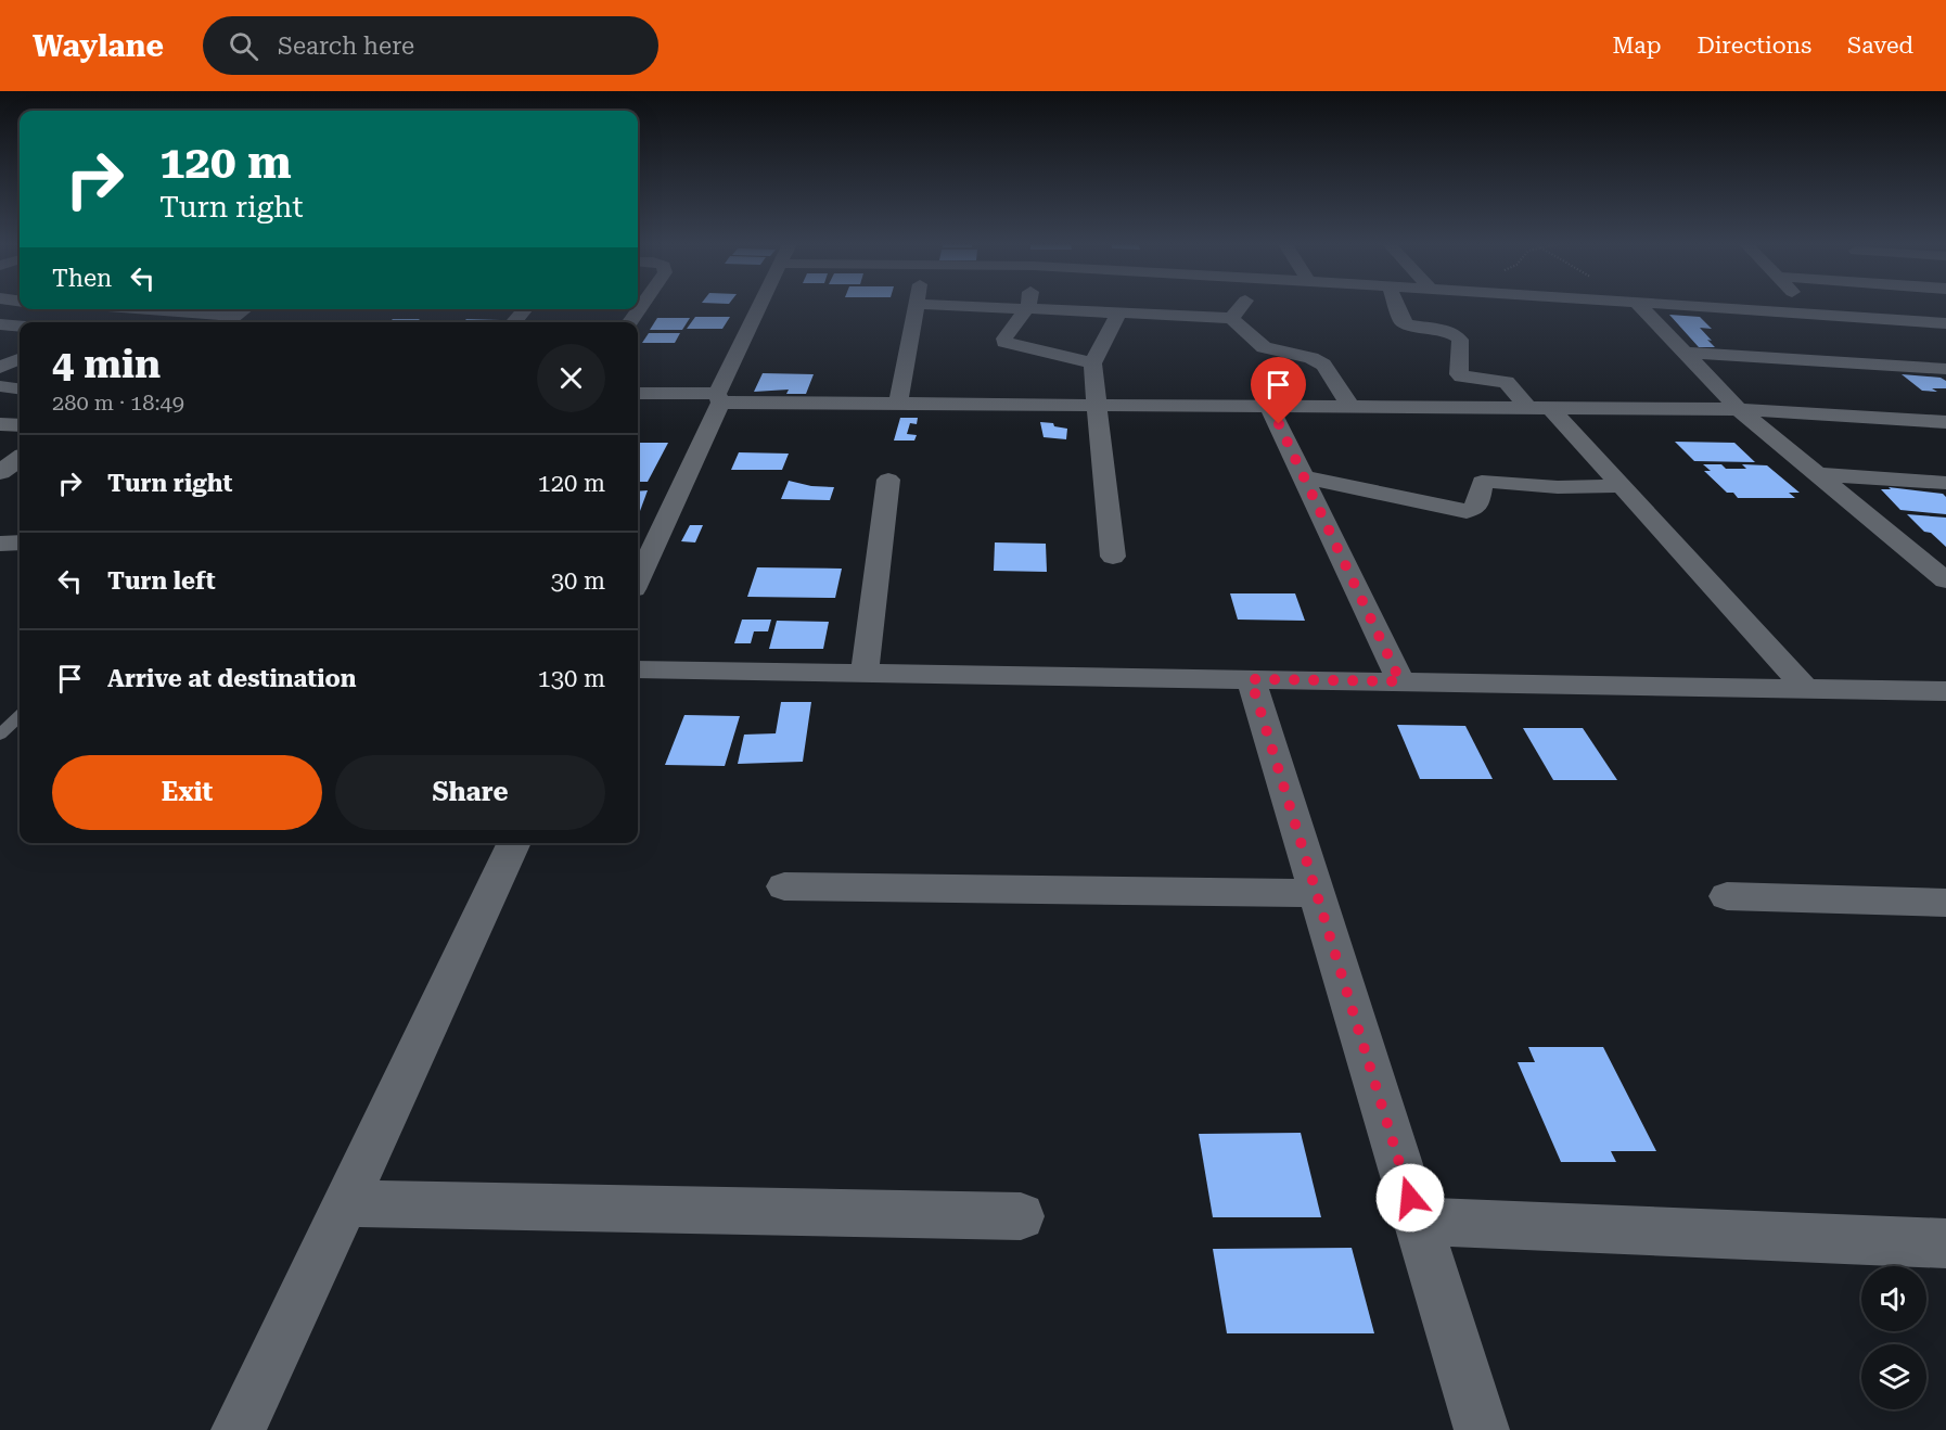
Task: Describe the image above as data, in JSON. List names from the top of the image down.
{
  "page": {
    "header": "Waylane",
    "search": "Search here",
    "nav": ["Map", "Directions", "Saved"],
    "turn": ["120 m", "Turn right"],
    "then": "Then",
    "heading": ["4 min", "280 m · 18:49"],
    "list": [
      {
        "name": "Turn right",
        "value": "120 m"
      },
      {
        "name": "Turn left",
        "value": "30 m"
      },
      {
        "name": "Arrive at destination",
        "value": "130 m"
      }
    ],
    "buttons": ["Exit", "Share"]
  }
}
